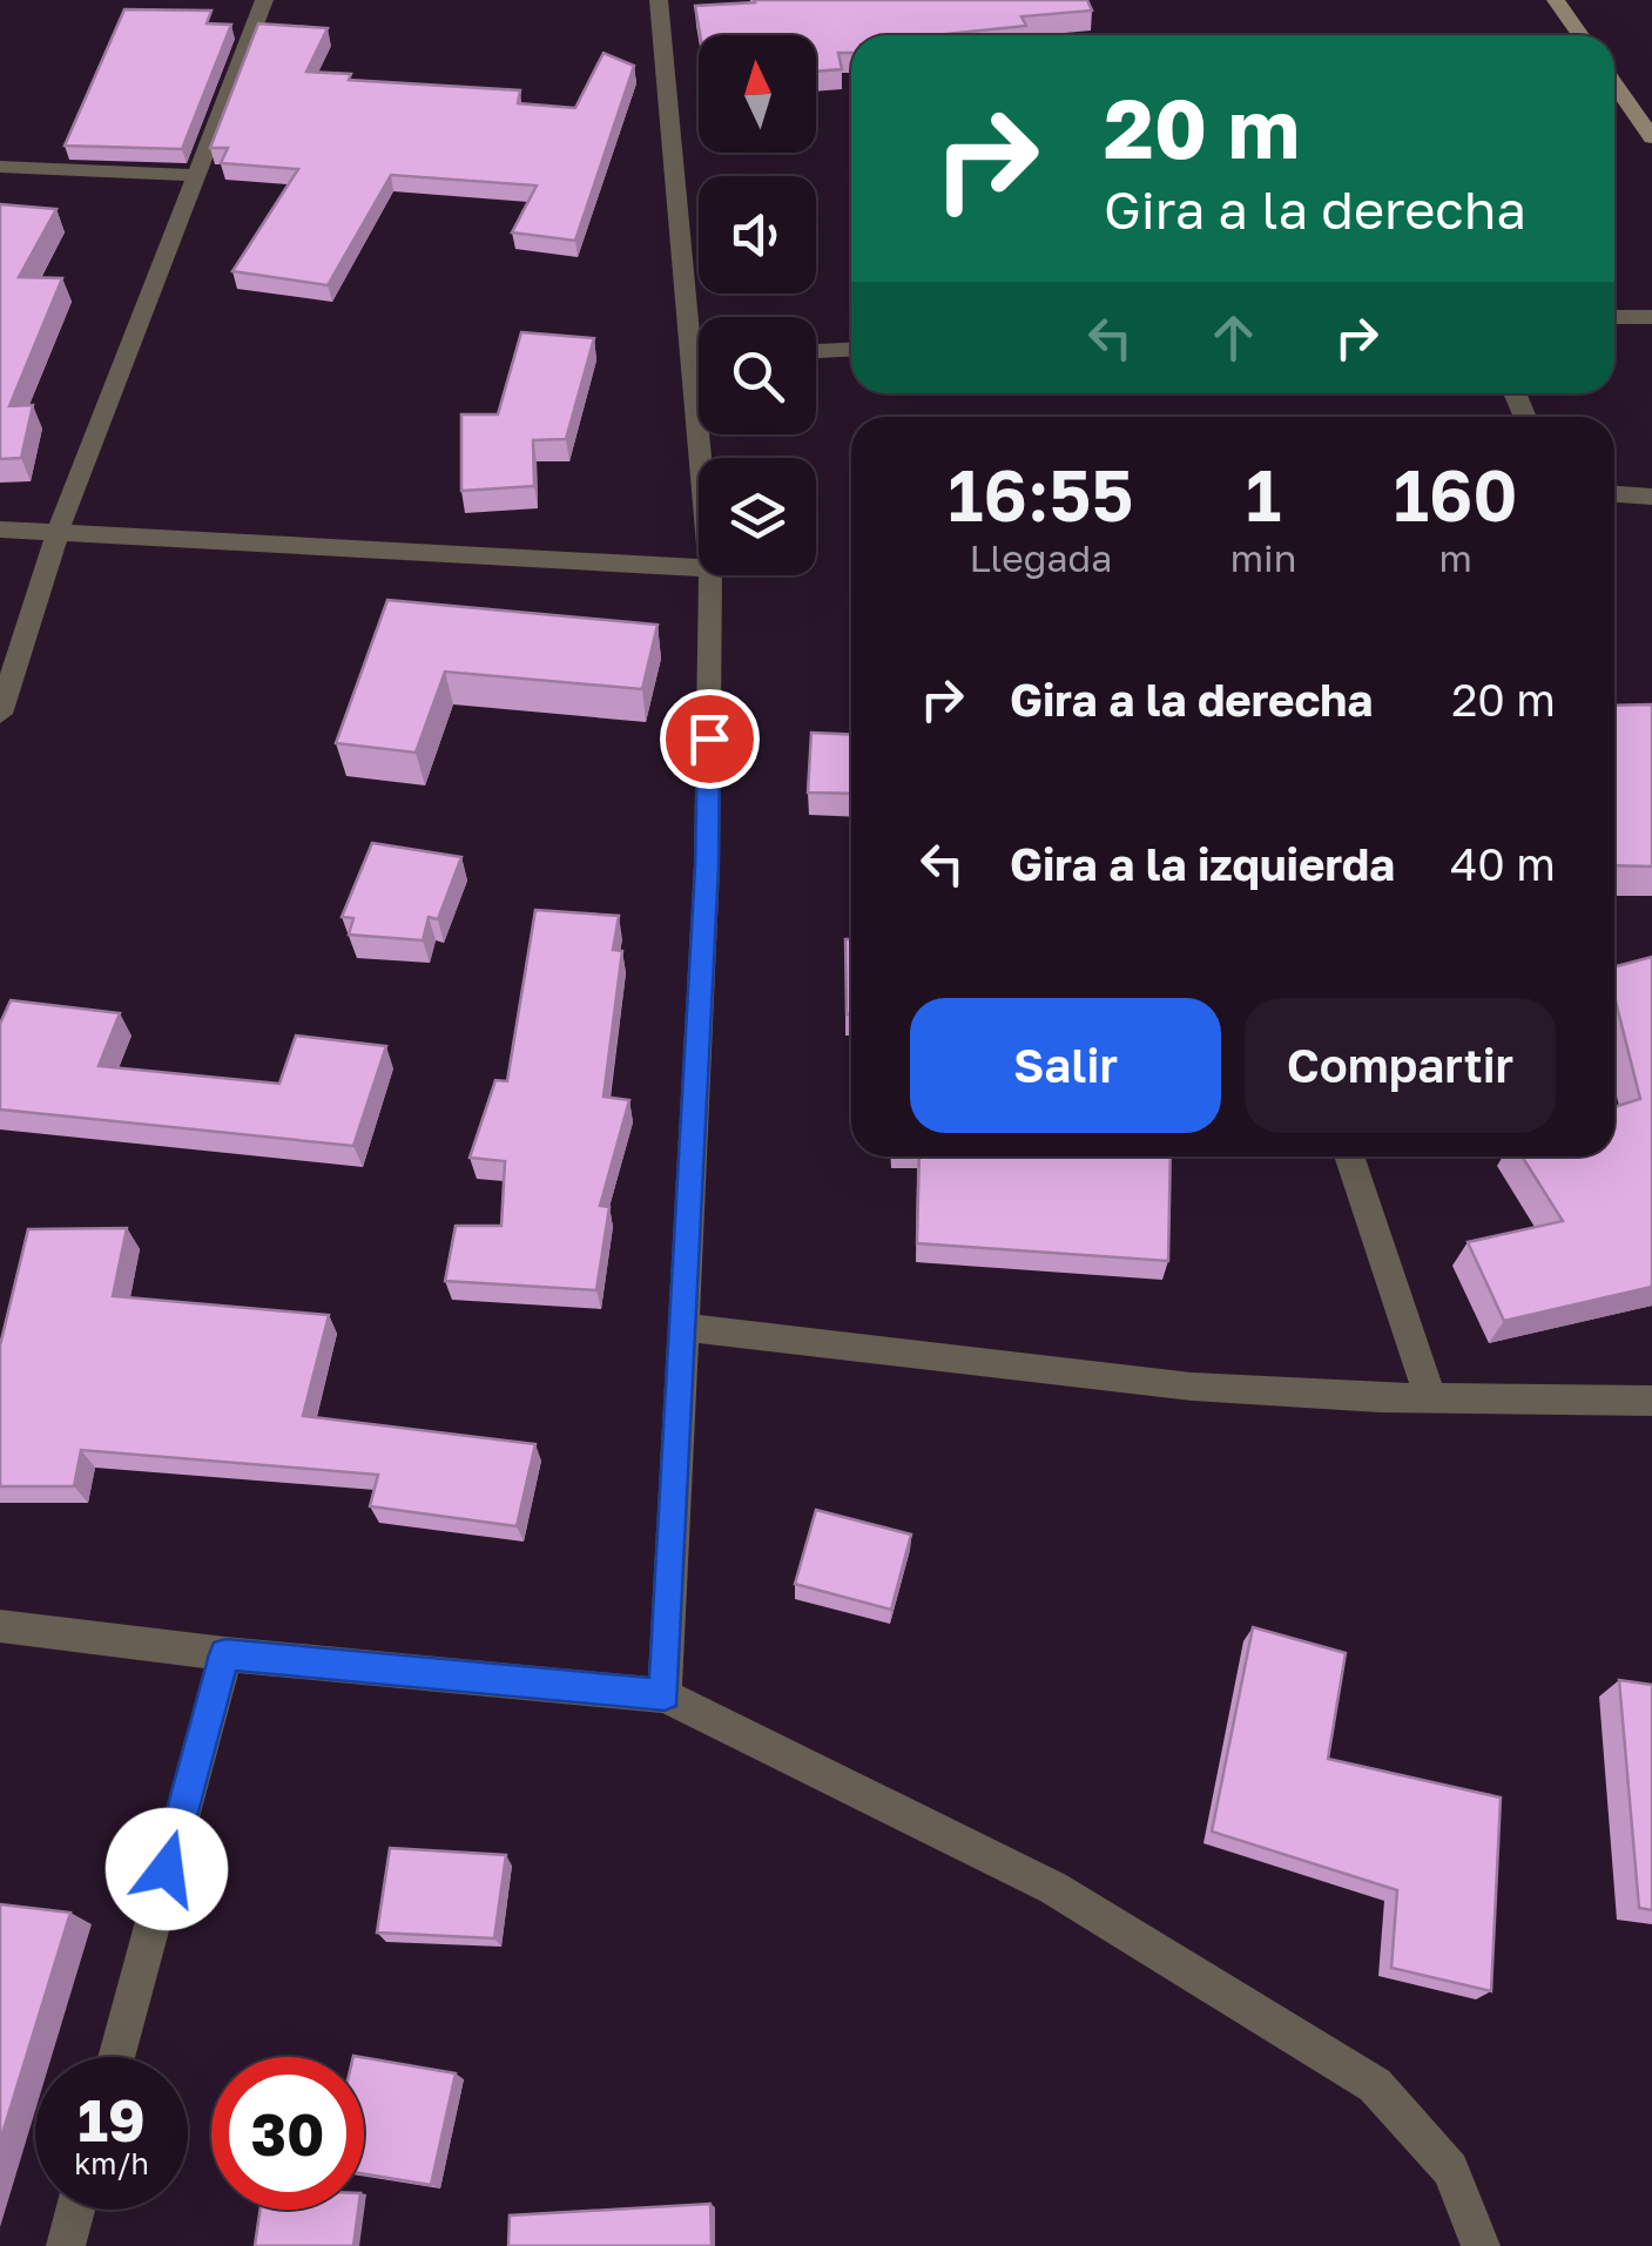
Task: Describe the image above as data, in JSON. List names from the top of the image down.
{
  "north": "top",
  "page": {
    "turn": ["20 m", "Gira a la derecha"],
    "eta": [
      "16:55",
      "Llegada",
      "1",
      "min",
      "160",
      "m"
    ],
    "list": [
      {
        "name": "Gira a la derecha",
        "value": "20 m"
      },
      {
        "name": "Gira a la izquierda",
        "value": "40 m"
      }
    ],
    "buttons": ["Salir", "Compartir"],
    "speed": "19 km/h",
    "limit": "30"
  }
}
